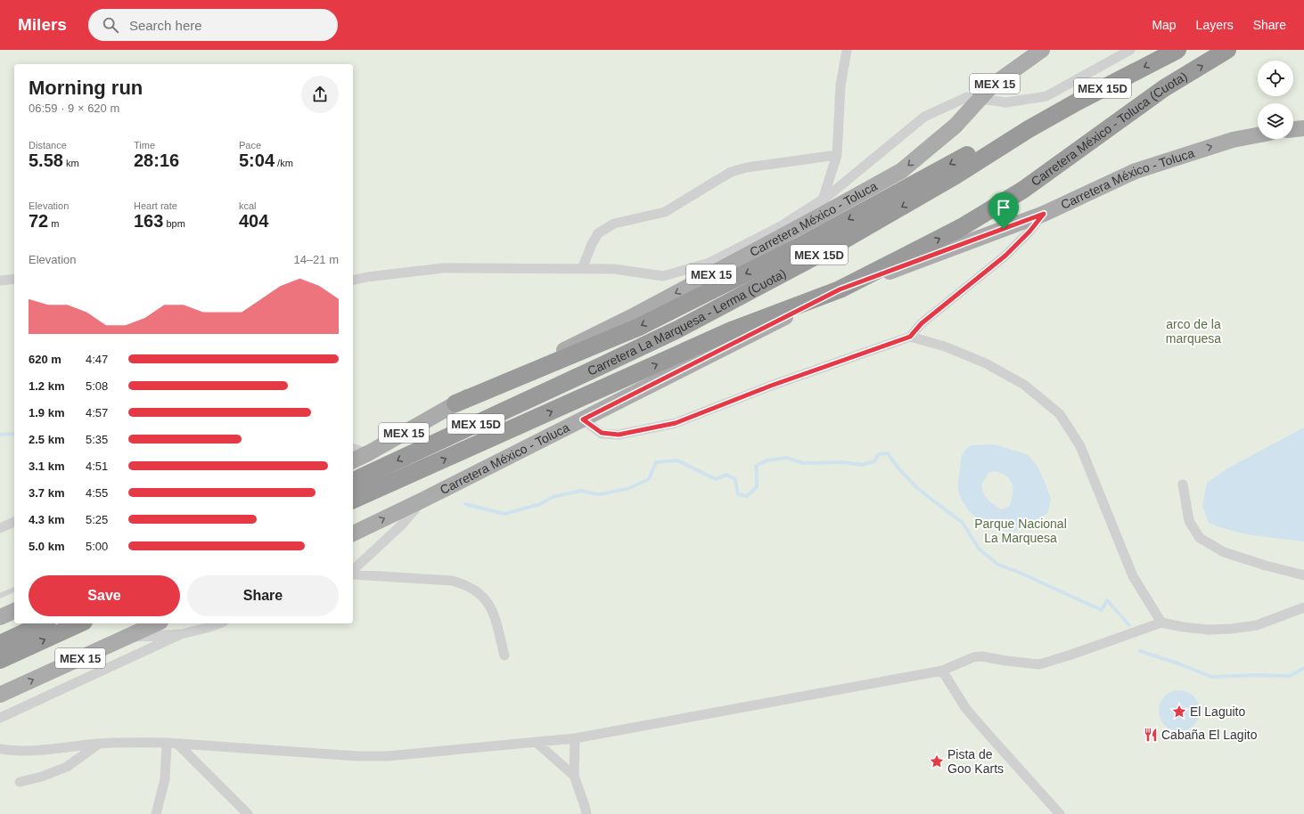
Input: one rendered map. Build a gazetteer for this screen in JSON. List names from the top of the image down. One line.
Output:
{"streets":{"highway":["MEX 15D","Carretera México - Toluca (Cuota)","Carretera La Marquesa - Lerma (Cuota)"],"main road":["MEX 15","Carretera México - Toluca"]},"crossings":[["MEX 15D","Carretera La Marquesa - Lerma (Cuota)"],["Carretera México - Toluca (Cuota)","Carretera México - Toluca"],["Carretera México - Toluca (Cuota)","Carretera La Marquesa - Lerma (Cuota)"],["Carretera México - Toluca","Carretera La Marquesa - Lerma (Cuota)"]],"parks":["arco de la marquesa","Parque Nacional La Marquesa"],"places":{"place":["El Laguito","Pista de Goo Karts"],"restaurant":["Cabaña El Lagito"]},"page":{"header":"Milers","search":"Search here","nav":["Map","Layers","Share"],"heading":["Morning run","06:59 · 9 × 620 m"],"stats":[["Distance","5.58 km"],["Time","28:16"],["Pace","5:04 /km"],["Elevation","72 m"],["Heart rate","163 bpm"],["kcal","404"]],"chart":["Elevation","14–21 m"],"list":[{"name":"620 m","note":"4:47"},{"name":"1.2 km","note":"5:08"},{"name":"1.9 km","note":"4:57"},{"name":"2.5 km","note":"5:35"},{"name":"3.1 km","note":"4:51"},{"name":"3.7 km","note":"4:55"},{"name":"4.3 km","note":"5:25"},{"name":"5.0 km","note":"5:00"}],"buttons":["Save","Share"]}}
